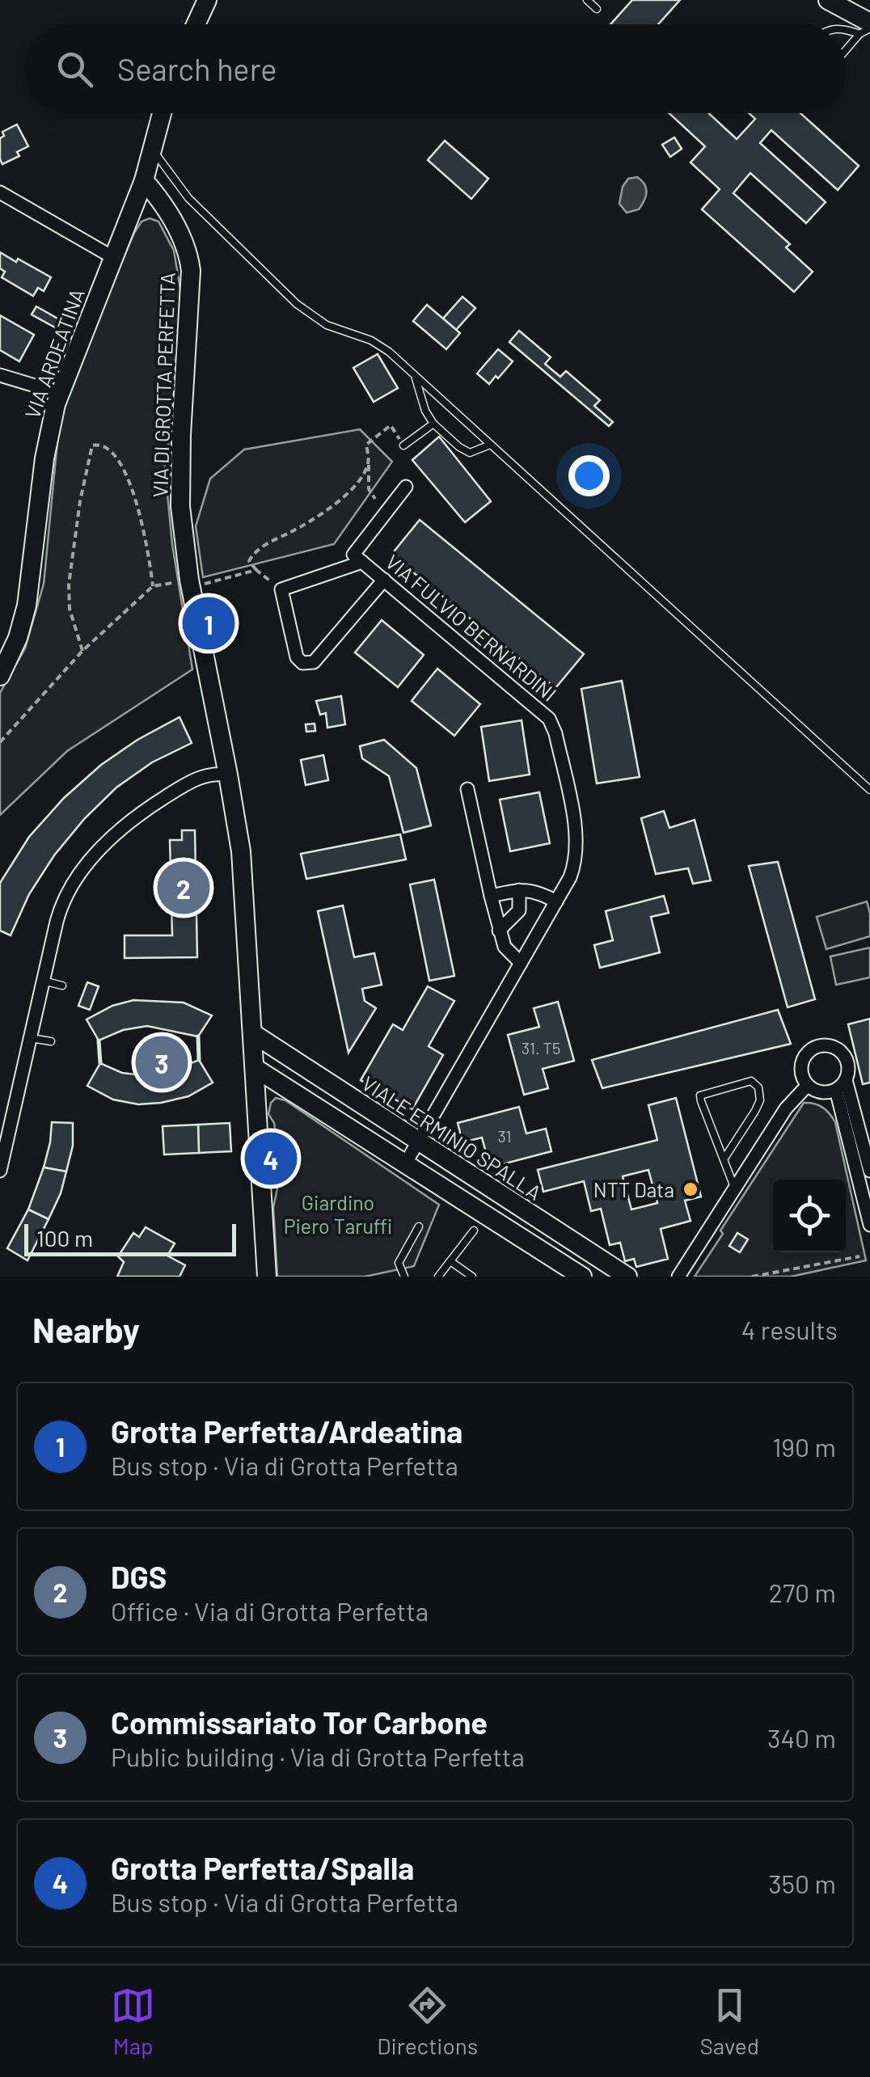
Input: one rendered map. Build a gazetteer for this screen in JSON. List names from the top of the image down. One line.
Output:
{"streets":{"main road":["VIA ARDEATINA","VIA DI GROTTA PERFETTA","VIALE ERMINIO SPALLA"],"street":["VIA FULVIO BERNARDINI"]},"crossings":[["VIA ARDEATINA","VIA DI GROTTA PERFETTA"],["VIA DI GROTTA PERFETTA","VIALE ERMINIO SPALLA"],["VIA FULVIO BERNARDINI","VIALE ERMINIO SPALLA"]],"parks":["Giardino Piero Taruffi"],"places":["NTT Data"],"house_numbers":["31. T5","31"],"scale_bar":"100 m","page":{"search":"Search here","pins":["1","2","3","4"],"scale":"100 m","heading":["Nearby","4 results"],"list":[{"mark":"1","name":"Grotta Perfetta/Ardeatina","note":"Bus stop · Via di Grotta Perfetta","value":"190 m"},{"mark":"2","name":"DGS","note":"Office · Via di Grotta Perfetta","value":"270 m"},{"mark":"3","name":"Commissariato Tor Carbone","note":"Public building · Via di Grotta Perfetta","value":"340 m"},{"mark":"4","name":"Grotta Perfetta/Spalla","note":"Bus stop · Via di Grotta Perfetta","value":"350 m"}],"nav":["Map","Directions","Saved"]}}
